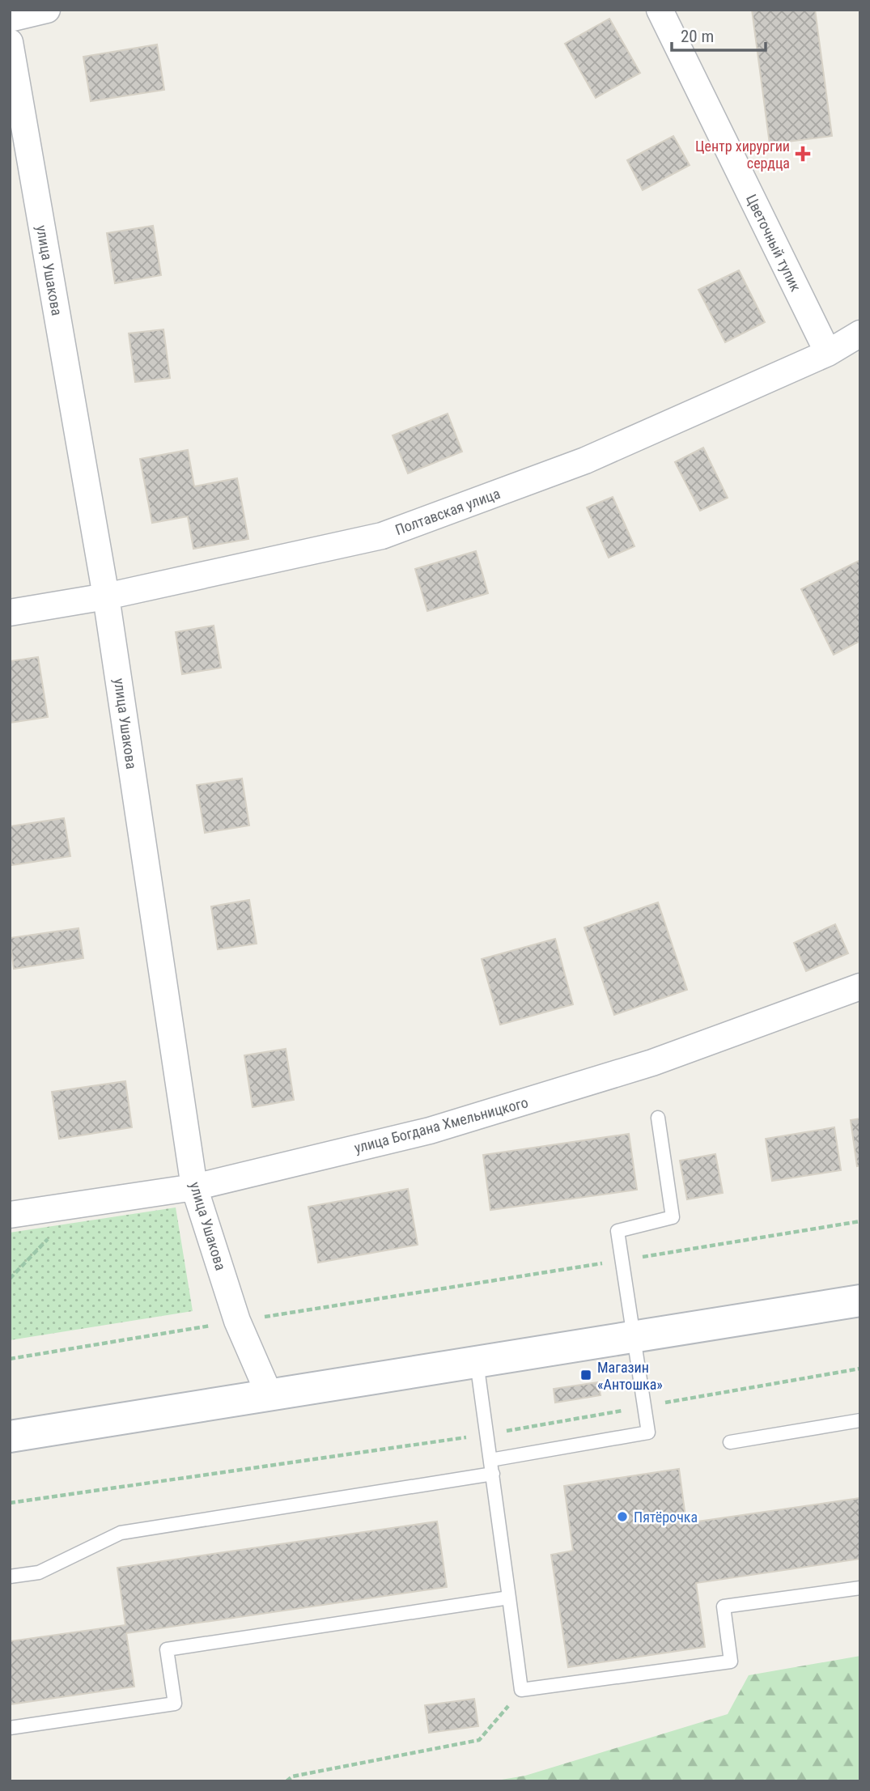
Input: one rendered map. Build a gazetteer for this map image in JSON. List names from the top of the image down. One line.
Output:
{"streets":{"street":["Цветочный тупик","улица Ушакова","Полтавская улица","улица Богдана Хмельницкого"]},"crossings":[["Цветочный тупик","Полтавская улица"],["улица Ушакова","Полтавская улица"],["улица Ушакова","улица Богдана Хмельницкого"]],"places":{"health":["Центр хирургии сердца"],"transit":["Магазин «Антошка»"],"other":["Пятёрочка"]},"scale_bar":"20 m"}
